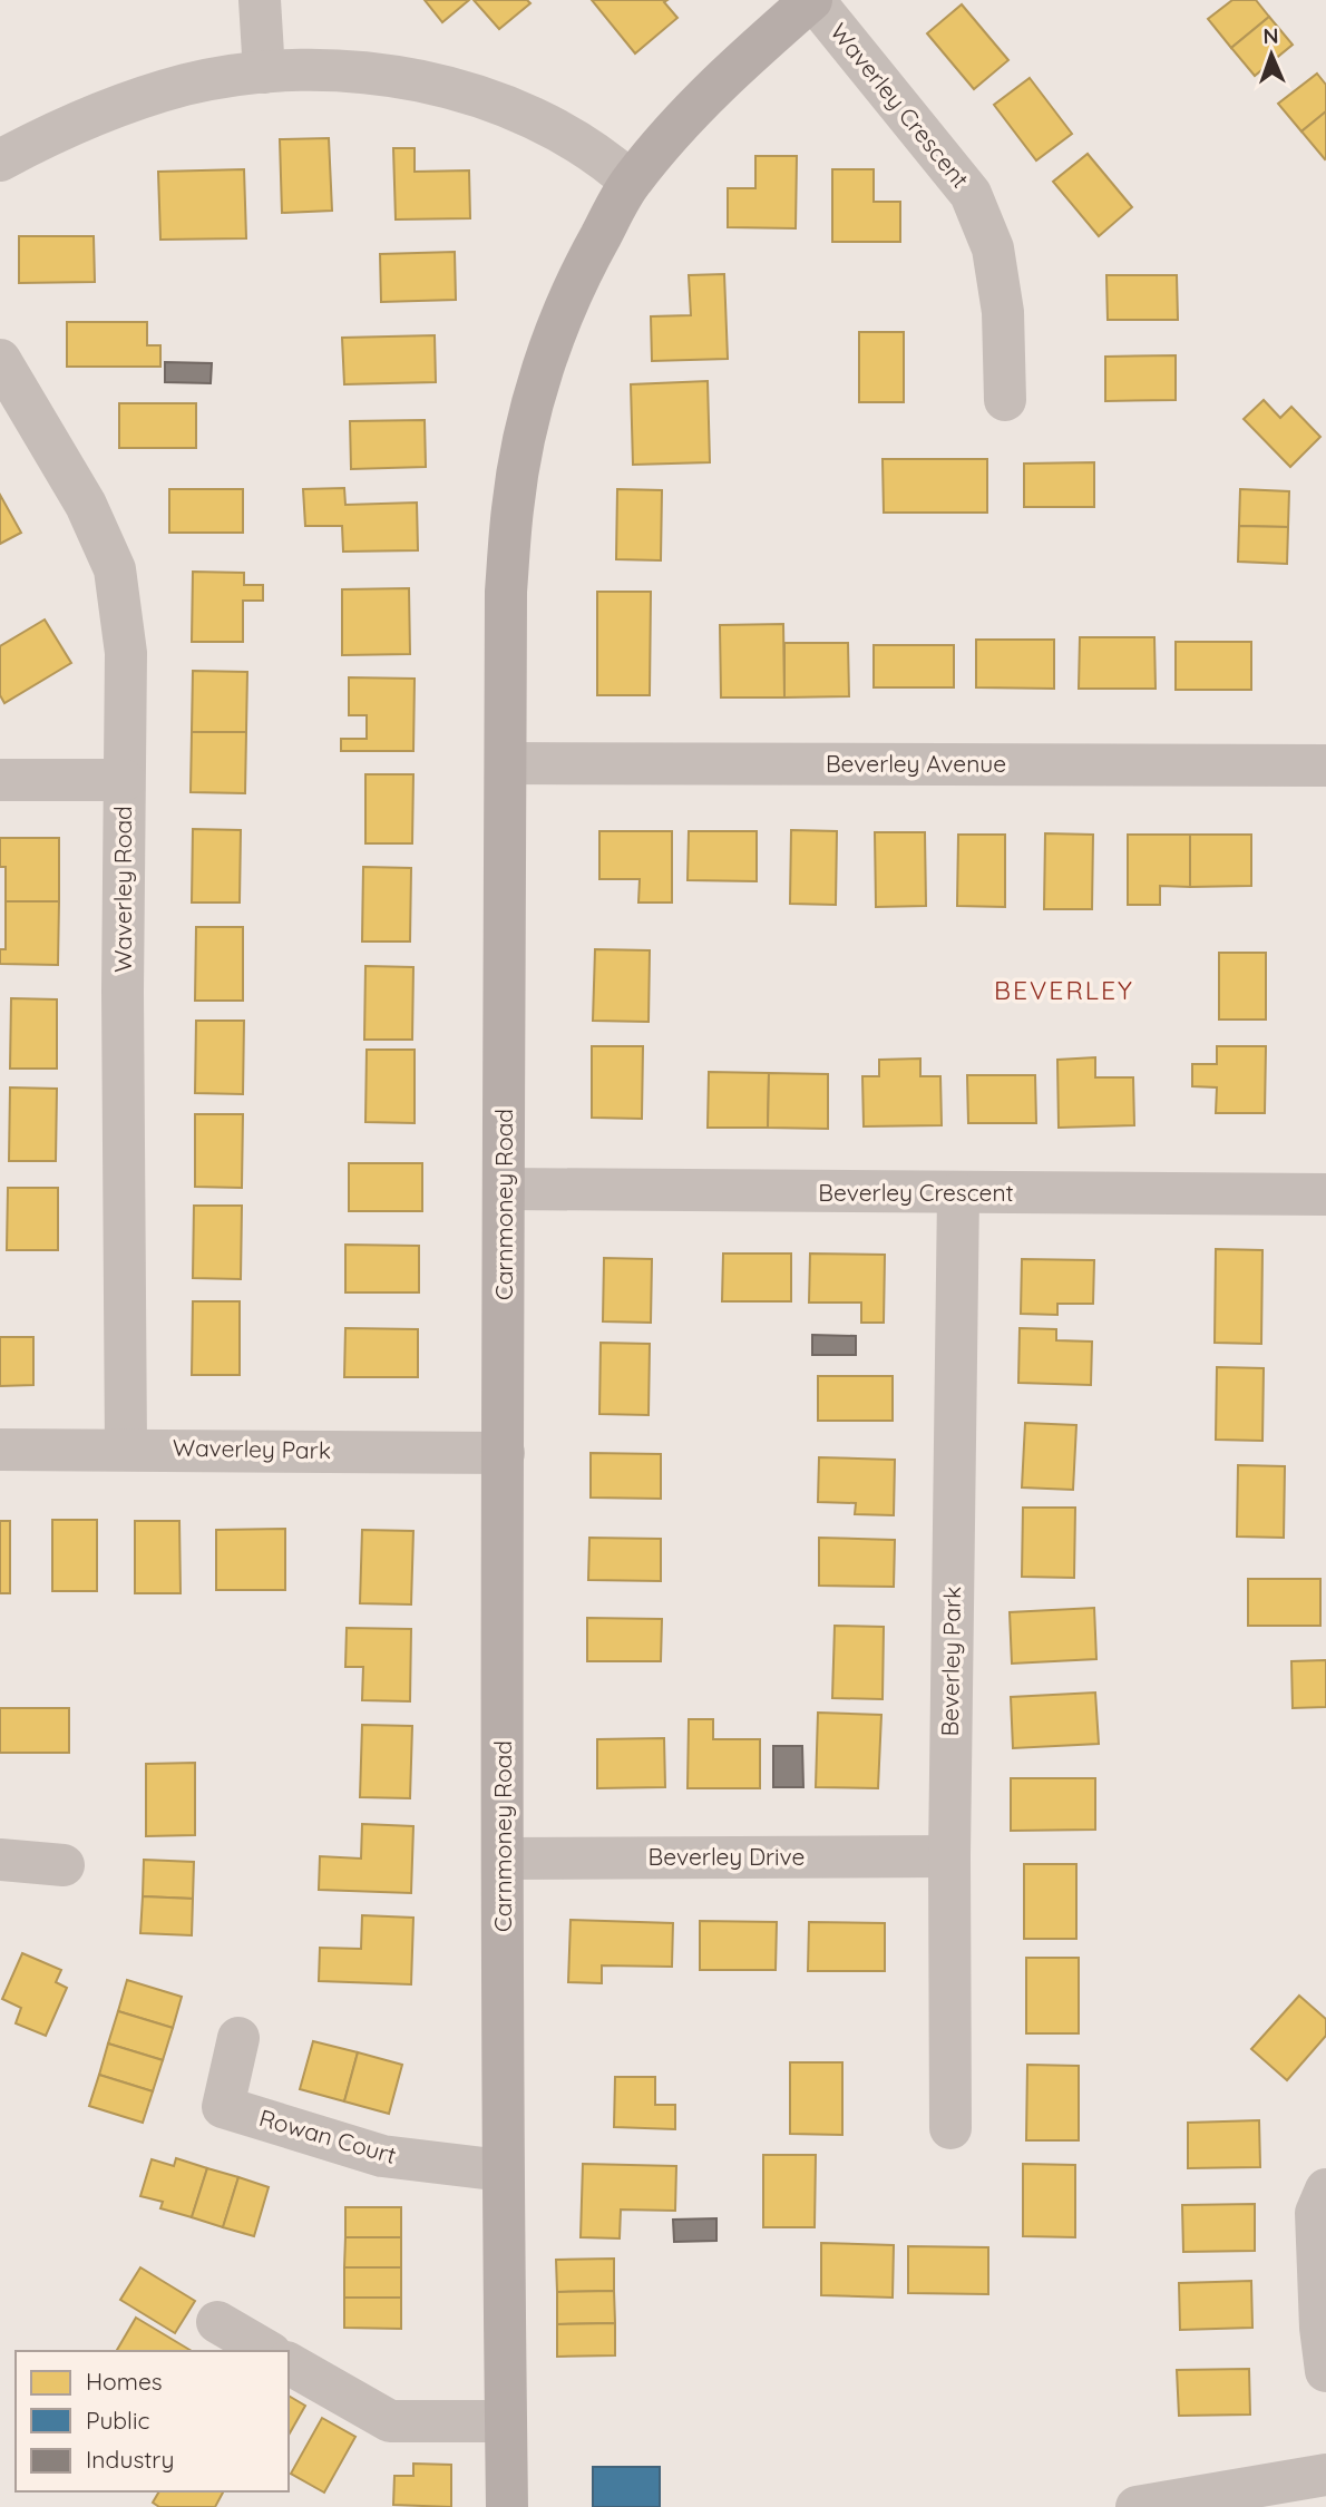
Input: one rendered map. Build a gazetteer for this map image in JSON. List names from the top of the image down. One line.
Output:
{"streets":{"street":["Waverley Crescent","Beverley Avenue","Waverley Road","Beverley Crescent","Carnmoney Road","Waverley Park","Beverley Park","Beverley Drive","Rowan Court"]},"crossings":[["Waverley Crescent","Carnmoney Road"],["Beverley Avenue","Carnmoney Road"],["Waverley Road","Waverley Park"],["Beverley Crescent","Carnmoney Road"],["Beverley Crescent","Beverley Park"],["Carnmoney Road","Waverley Park"],["Carnmoney Road","Beverley Drive"],["Carnmoney Road","Rowan Court"],["Beverley Park","Beverley Drive"]],"districts":["BEVERLEY"],"legend":["Homes","Public","Industry"],"north":"top"}
